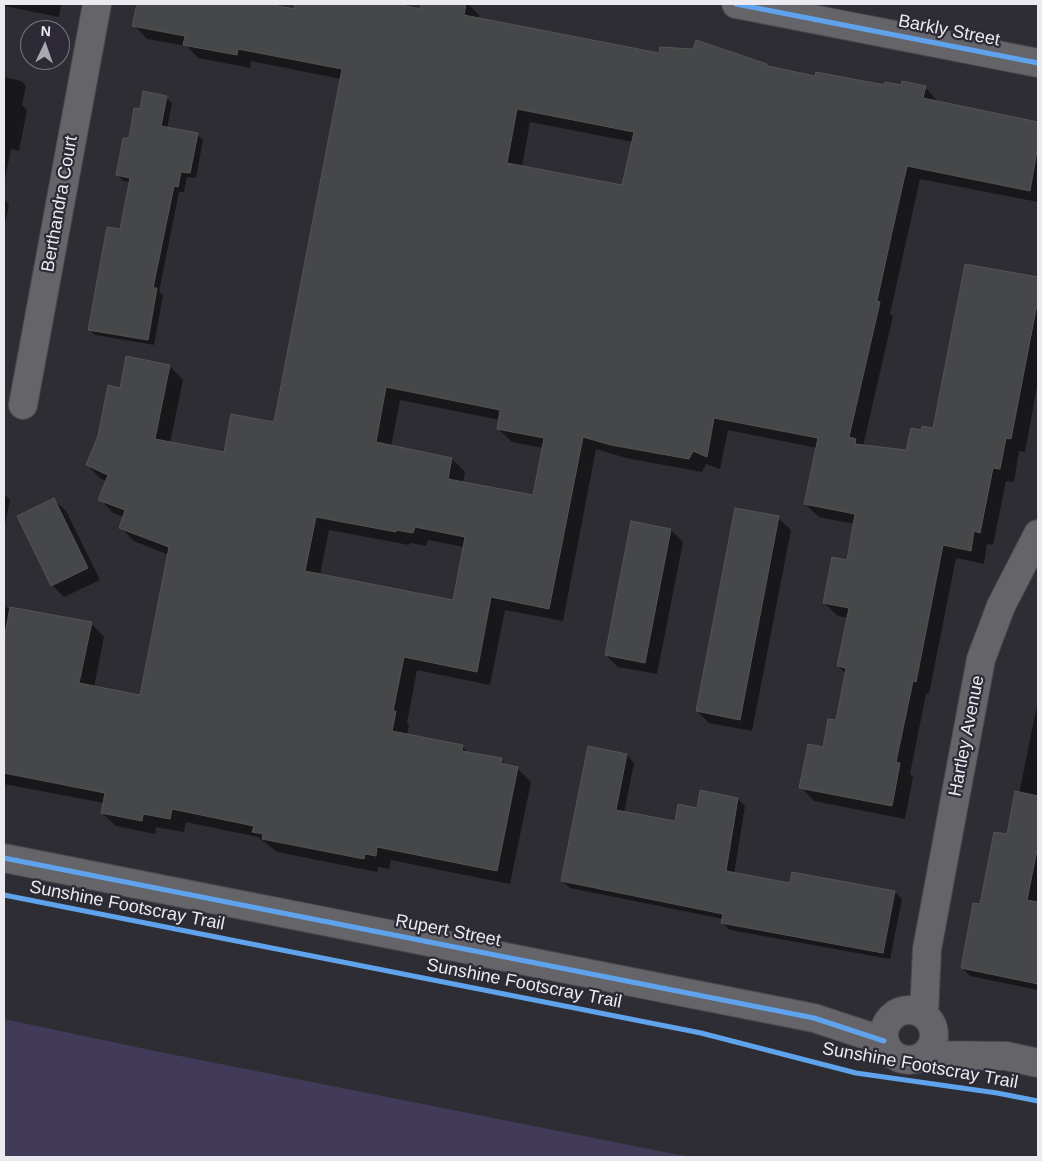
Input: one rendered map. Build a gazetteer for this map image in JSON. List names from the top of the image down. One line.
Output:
{"streets":{"street":["Barkly Street","Berthandra Court","Hartley Avenue","Rupert Street"],"cycle path":["Sunshine Footscray Trail"]},"crossings":[["Hartley Avenue","Rupert Street"]],"north":"top"}
